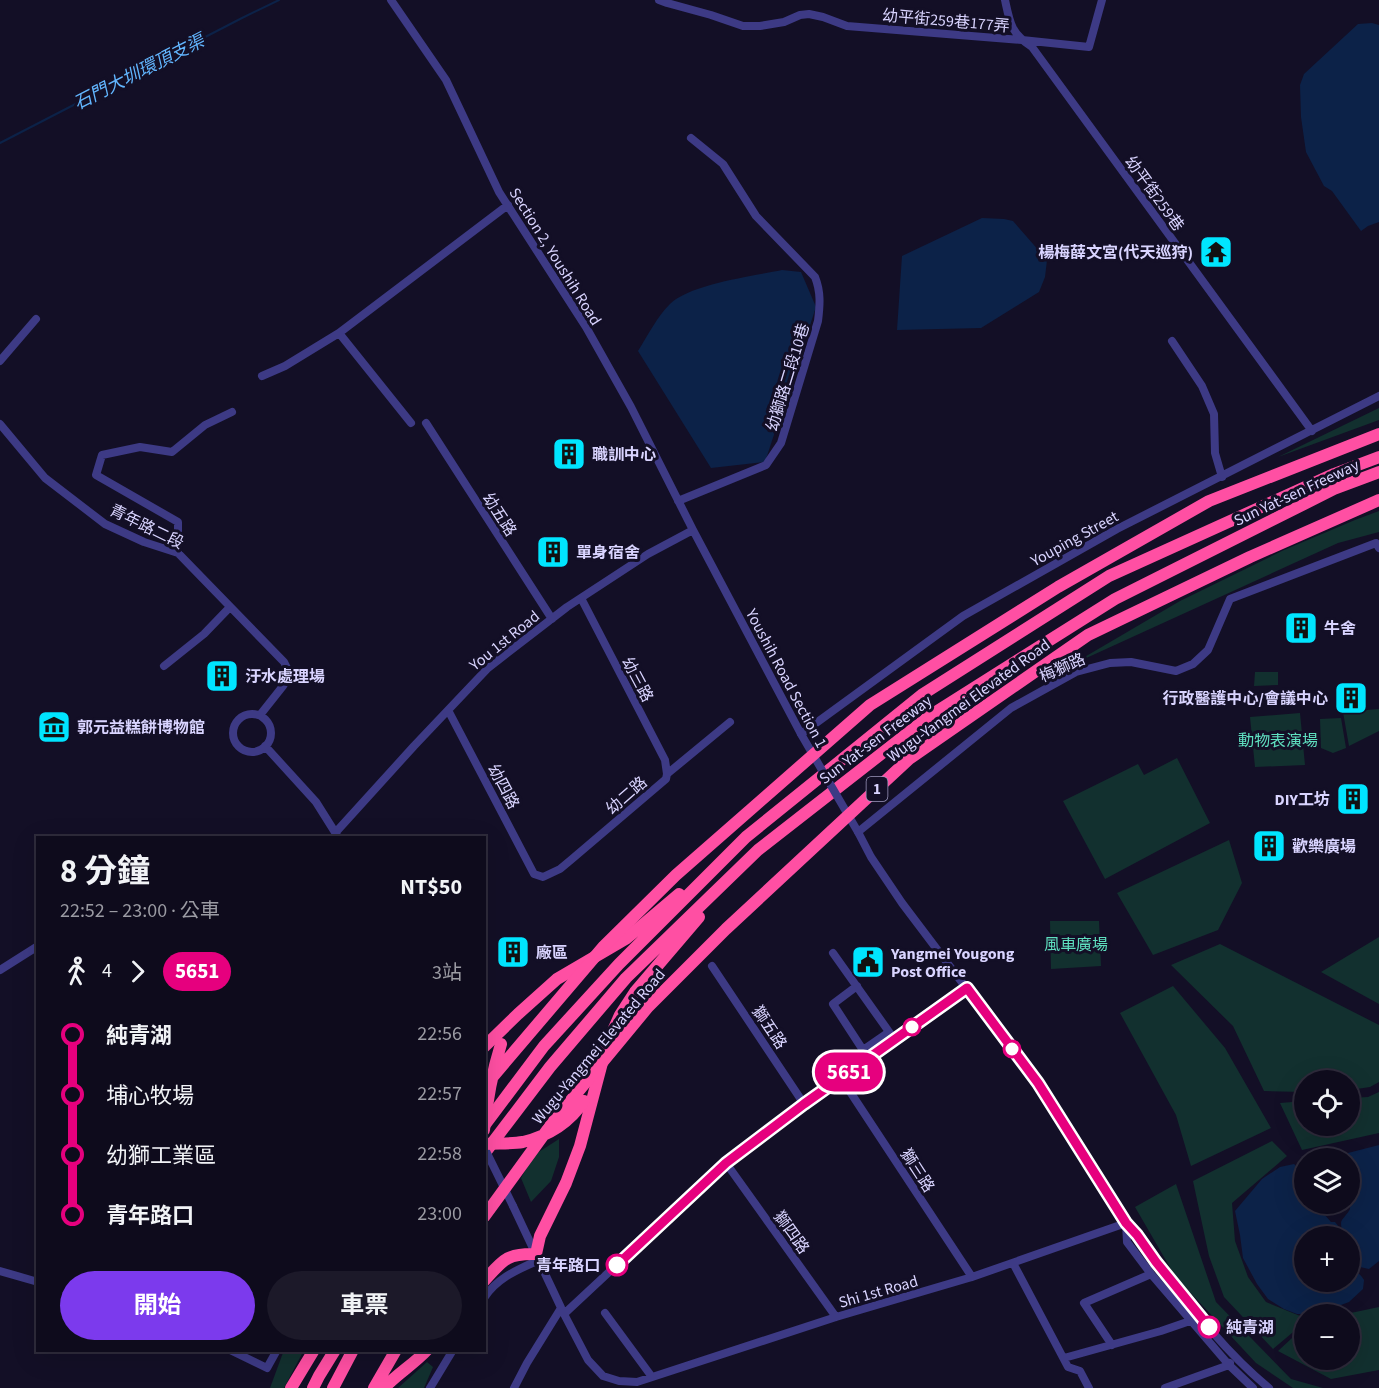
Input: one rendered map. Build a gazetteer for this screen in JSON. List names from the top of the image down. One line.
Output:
{"streets":{"highway":["Sun Yat-sen Freeway","Wugu-Yangmei Elevated Road","1"],"street":["幼平街259巷177弄","幼平街259巷","Section 2, Youshih Road","幼獅路二段10巷","幼五路","青年路二段","Youping Street","You 1st Road","梅獅路","Youshih Road Section 1","幼三路","幼四路","幼二路","獅五路","獅三路","獅四路","Shi 1st Road"]},"crossings":[["幼平街259巷177弄","幼平街259巷"],["幼平街259巷","Youping Street"],["Section 2, Youshih Road","幼獅路二段10巷"],["Section 2, Youshih Road","You 1st Road"],["Section 2, Youshih Road","Youshih Road Section 1"],["幼五路","You 1st Road"],["Youping Street","Youshih Road Section 1"],["You 1st Road","Youshih Road Section 1"],["You 1st Road","幼三路"],["You 1st Road","幼四路"],["梅獅路","Youshih Road Section 1"],["Youshih Road Section 1","Shi 1st Road"],["幼三路","幼二路"],["幼四路","幼二路"],["獅三路","Shi 1st Road"],["獅四路","Shi 1st Road"]],"water":["石門大圳環頂支渠"],"parks":["動物表演場","風車廣場"],"places":{"temple":["楊梅薛文宮(代天巡狩)"],"building":["職訓中心","單身宿舍","牛舍","汙水處理場","行政醫護中心/會議中心","DIY工坊","歡樂廣場","廠區"],"museum":["郭元益糕餅博物館"],"public building":["Yangmei Yougong Post Office"],"other":["青年路口","純青湖"]},"lines":["bus line 5651"],"page":{"on_map":"5651","heading":["8 分鐘","22:52 – 23:00 · 公車","NT$50"],"legs":["4","5651","3站"],"list":[{"name":"純青湖","value":"22:56"},{"name":"埔心牧場","value":"22:57"},{"name":"幼獅工業區","value":"22:58"},{"name":"青年路口","value":"23:00"}],"map_buttons":["+","−"],"buttons":["開始","車票"]}}
